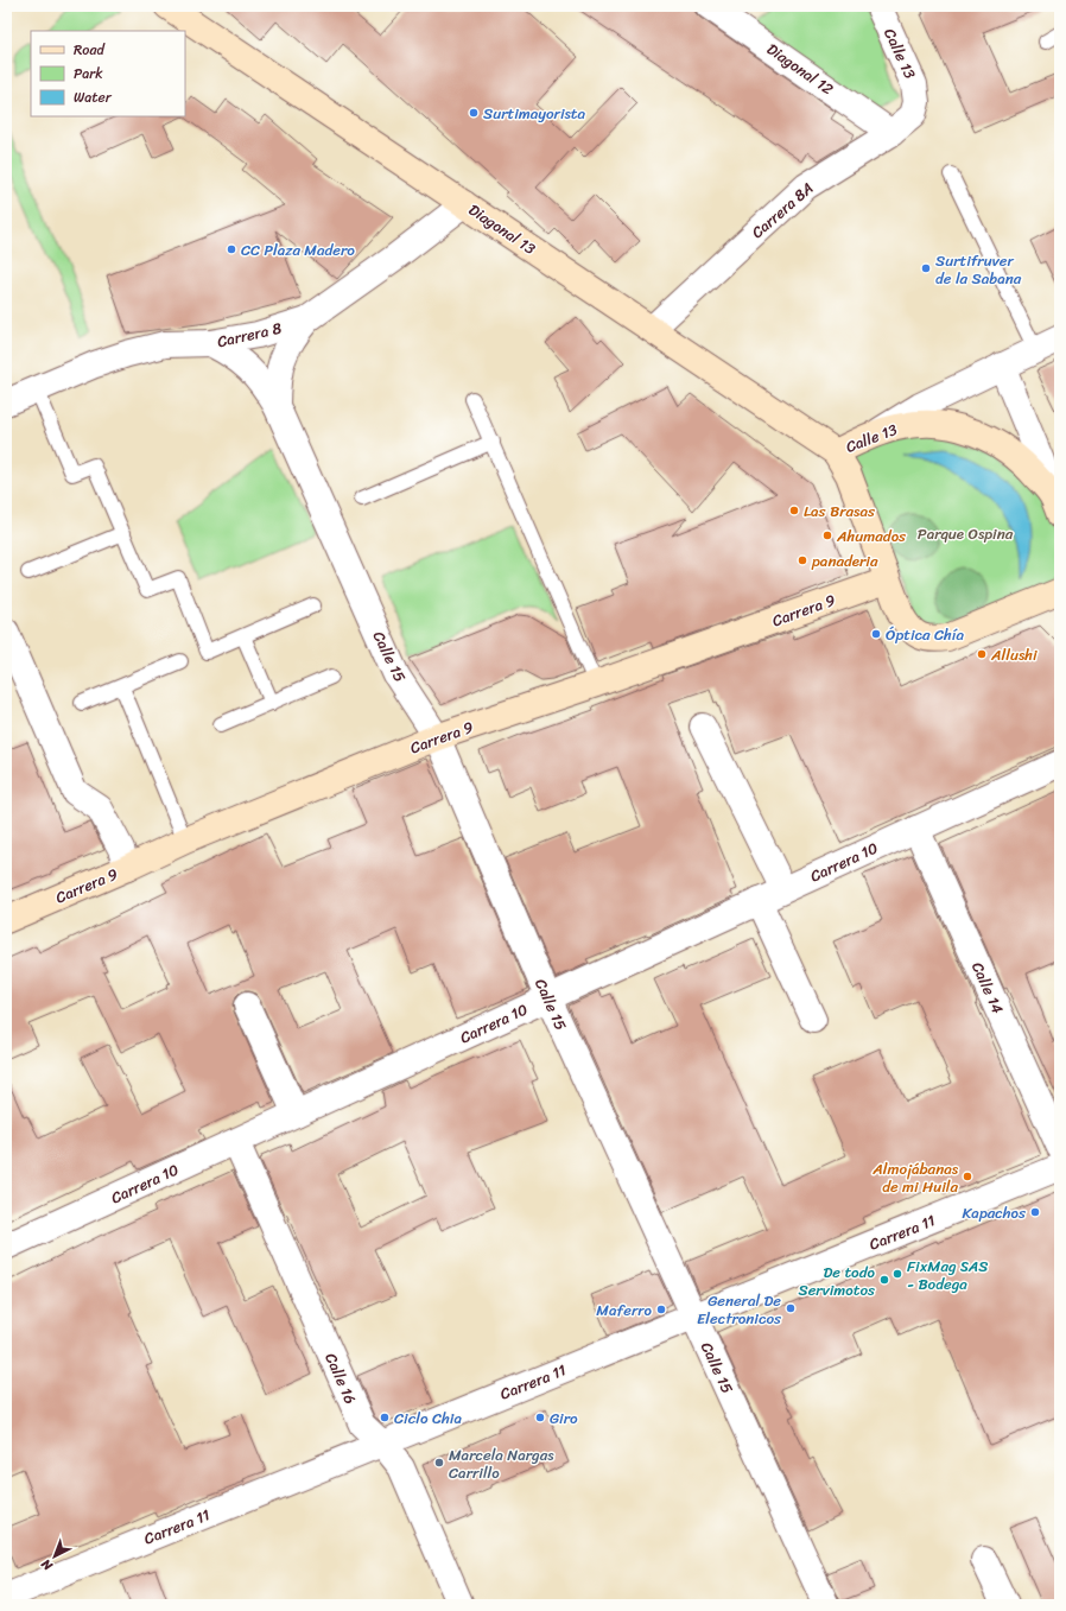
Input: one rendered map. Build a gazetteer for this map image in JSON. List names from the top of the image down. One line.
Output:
{"streets":{"main road":["Calle 13","Diagonal 13","Carrera 9"],"street":["Diagonal 12","Carrera 8A","Carrera 8","Calle 15","Carrera 10","Calle 14","Carrera 11","Calle 16"]},"crossings":[["Calle 13","Carrera 8A"],["Calle 13","Diagonal 13"],["Diagonal 12","Carrera 8A"],["Carrera 8A","Diagonal 13"],["Diagonal 13","Carrera 8"],["Carrera 8","Calle 15"],["Carrera 9","Calle 15"],["Calle 15","Carrera 10"],["Calle 15","Carrera 11"],["Carrera 10","Calle 14"],["Carrera 10","Calle 16"],["Carrera 11","Calle 16"]],"parks":["Parque Ospina"],"places":["Surtimayorista","CC Plaza Madero","Surtifruver de la Sabana","Las Brasas","Ahumados","panaderia","Óptica Chía","Allushi","Almojábanas de mi Huila","Kapachos","FixMag SAS - Bodega","De todo Servimotos","General De Electronicos","Maferro","Ciclo Chia","Giro","Marcela Nargas Carrillo"],"legend":["Road","Park","Water"],"north":"bottom left"}
